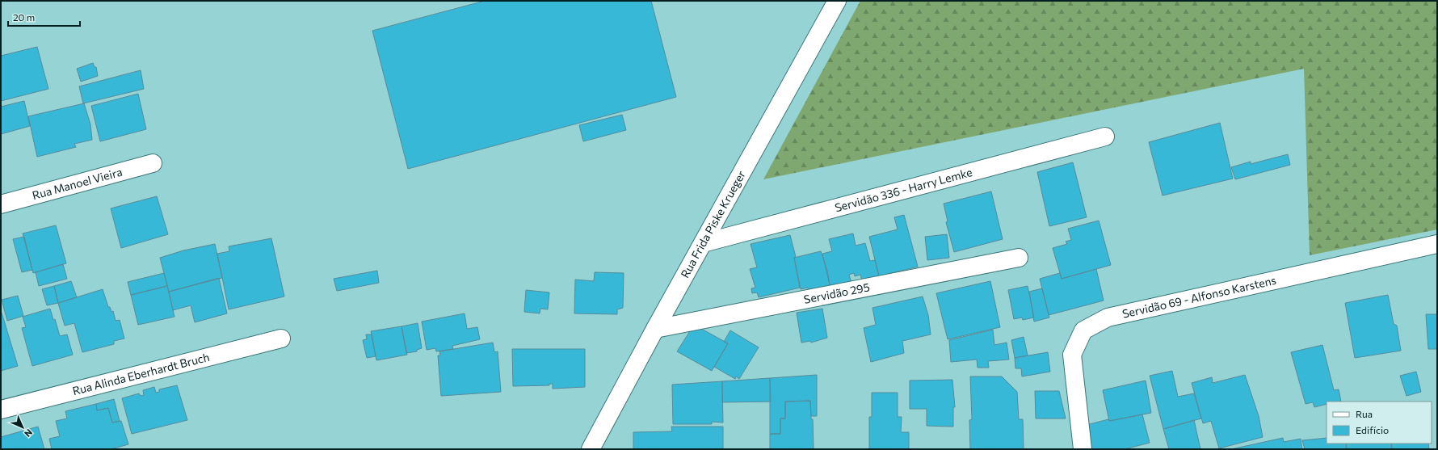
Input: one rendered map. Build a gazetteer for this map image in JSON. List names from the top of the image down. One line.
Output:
{"streets":{"street":["Rua Manoel Vieira","Servidão 336 - Harry Lemke","Rua Frida Piske Krueger","Servidão 295","Servidão 69 - Alfonso Karstens","Rua Alinda Eberhardt Bruch"]},"crossings":[["Servidão 336 - Harry Lemke","Rua Frida Piske Krueger"],["Rua Frida Piske Krueger","Servidão 295"]],"legend":["Rua","Edifício"],"scale_bar":"20 m","north":"bottom right"}
